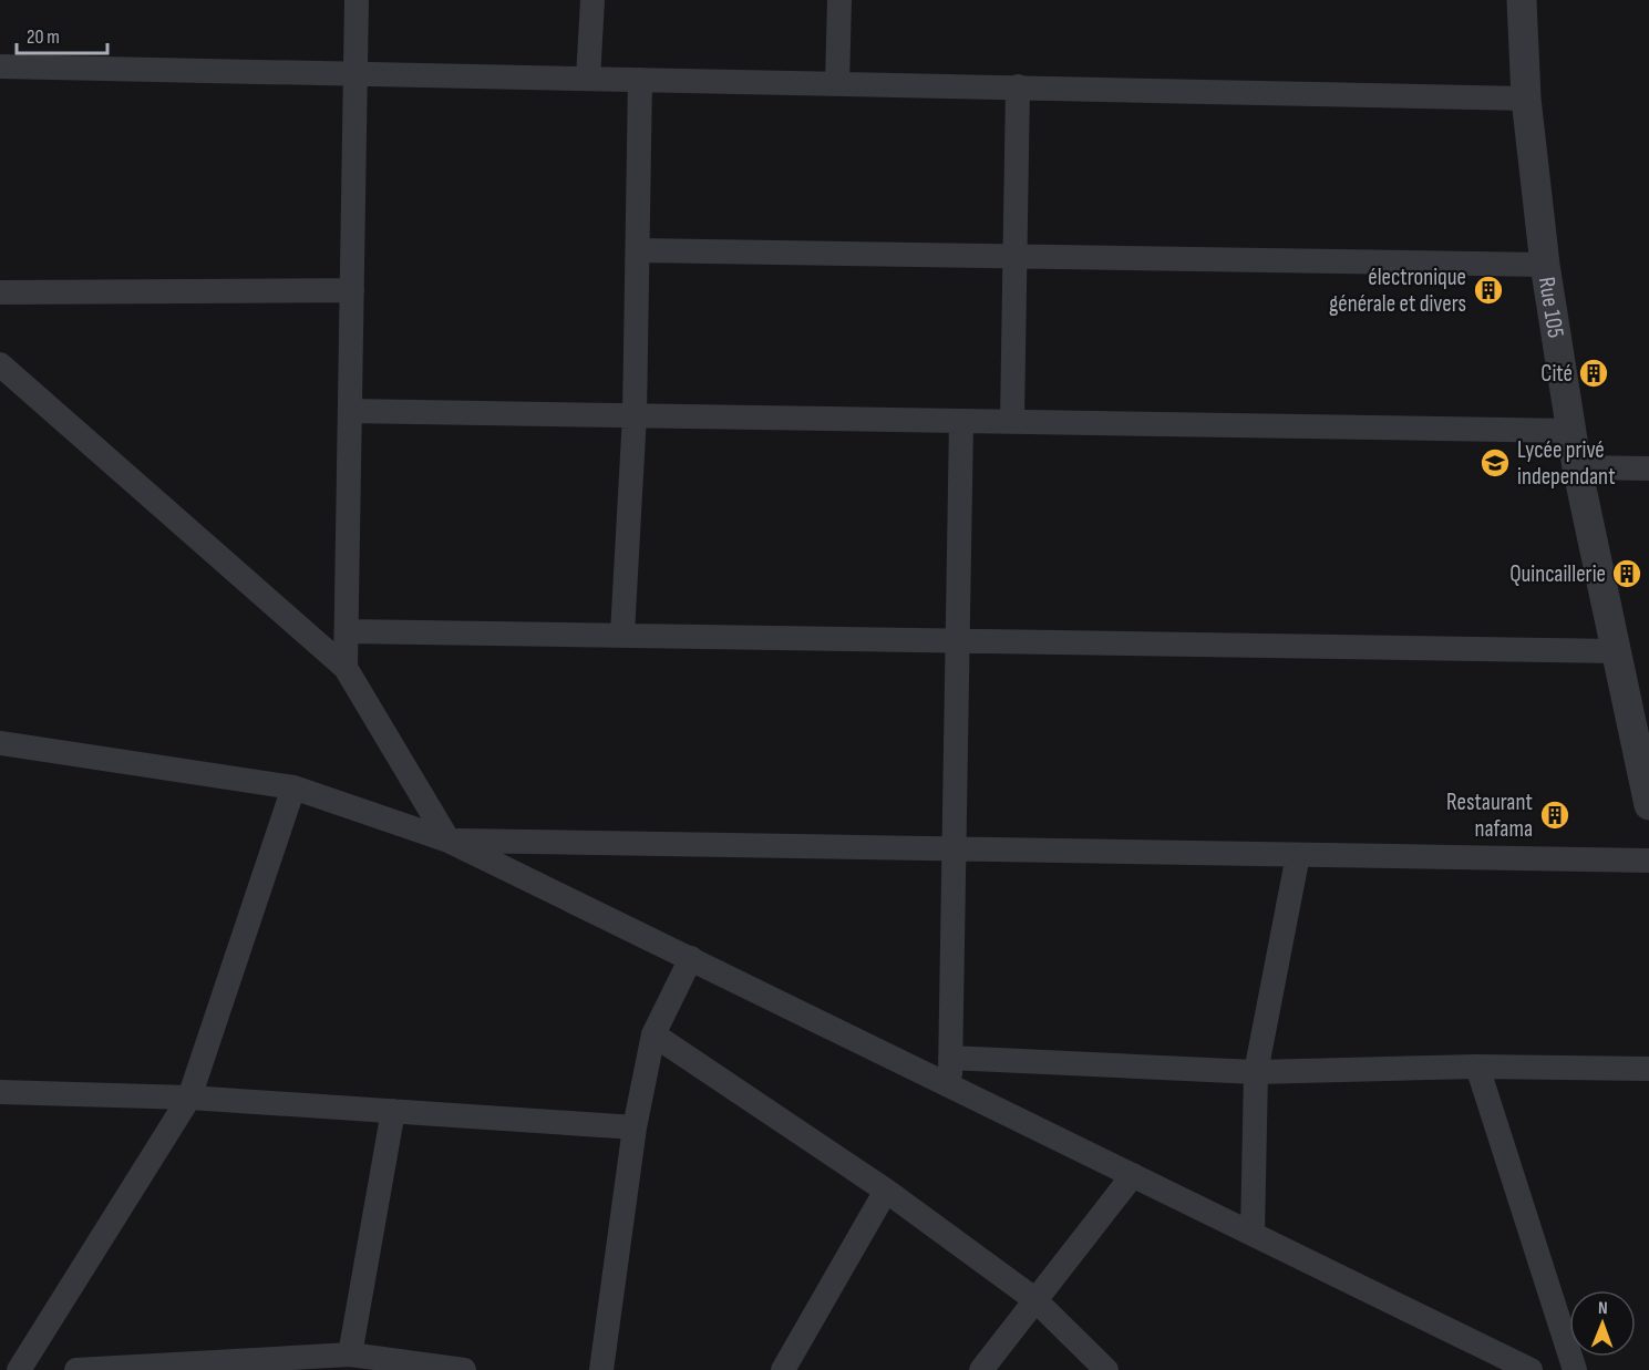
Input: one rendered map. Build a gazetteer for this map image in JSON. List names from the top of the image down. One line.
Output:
{"streets":{"street":["Rue 105"]},"places":{"building":["électronique générale et divers","Cité","Quincaillerie","Restaurant nafama"],"school or university":["Lycée privé independant"]},"scale_bar":"20 m","north":"top"}
